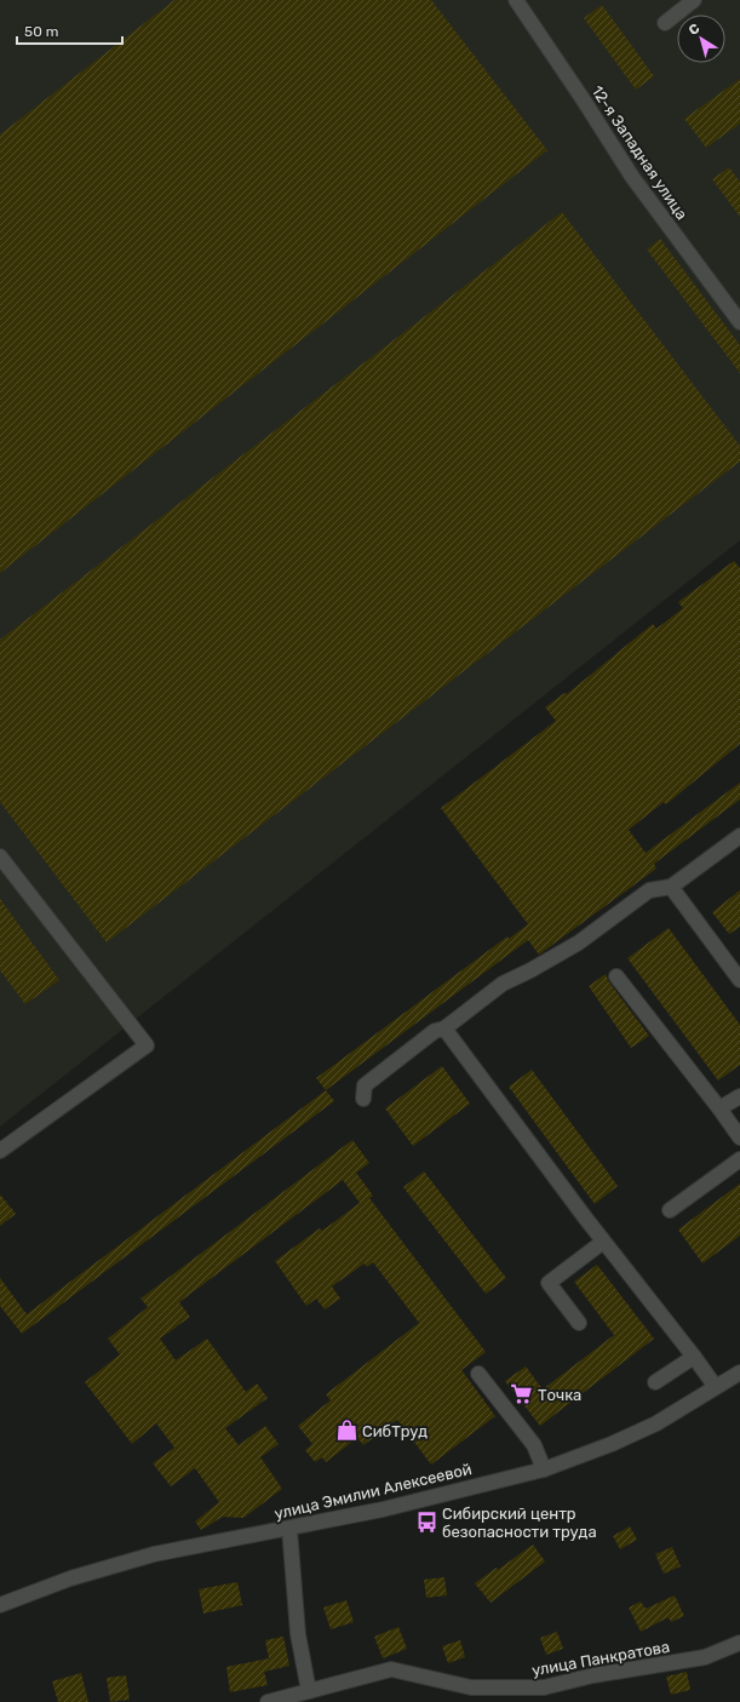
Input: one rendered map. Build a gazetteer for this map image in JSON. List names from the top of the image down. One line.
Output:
{"streets":{"street":["12-я Западная улица","улица Эмилии Алексеевой","улица Панкратова"]},"places":{"supermarket":["Точка"],"shop":["СибТруд"],"bus stop":["Сибирский центр безопасности труда"]},"scale_bar":"50 m","north":"top left"}
